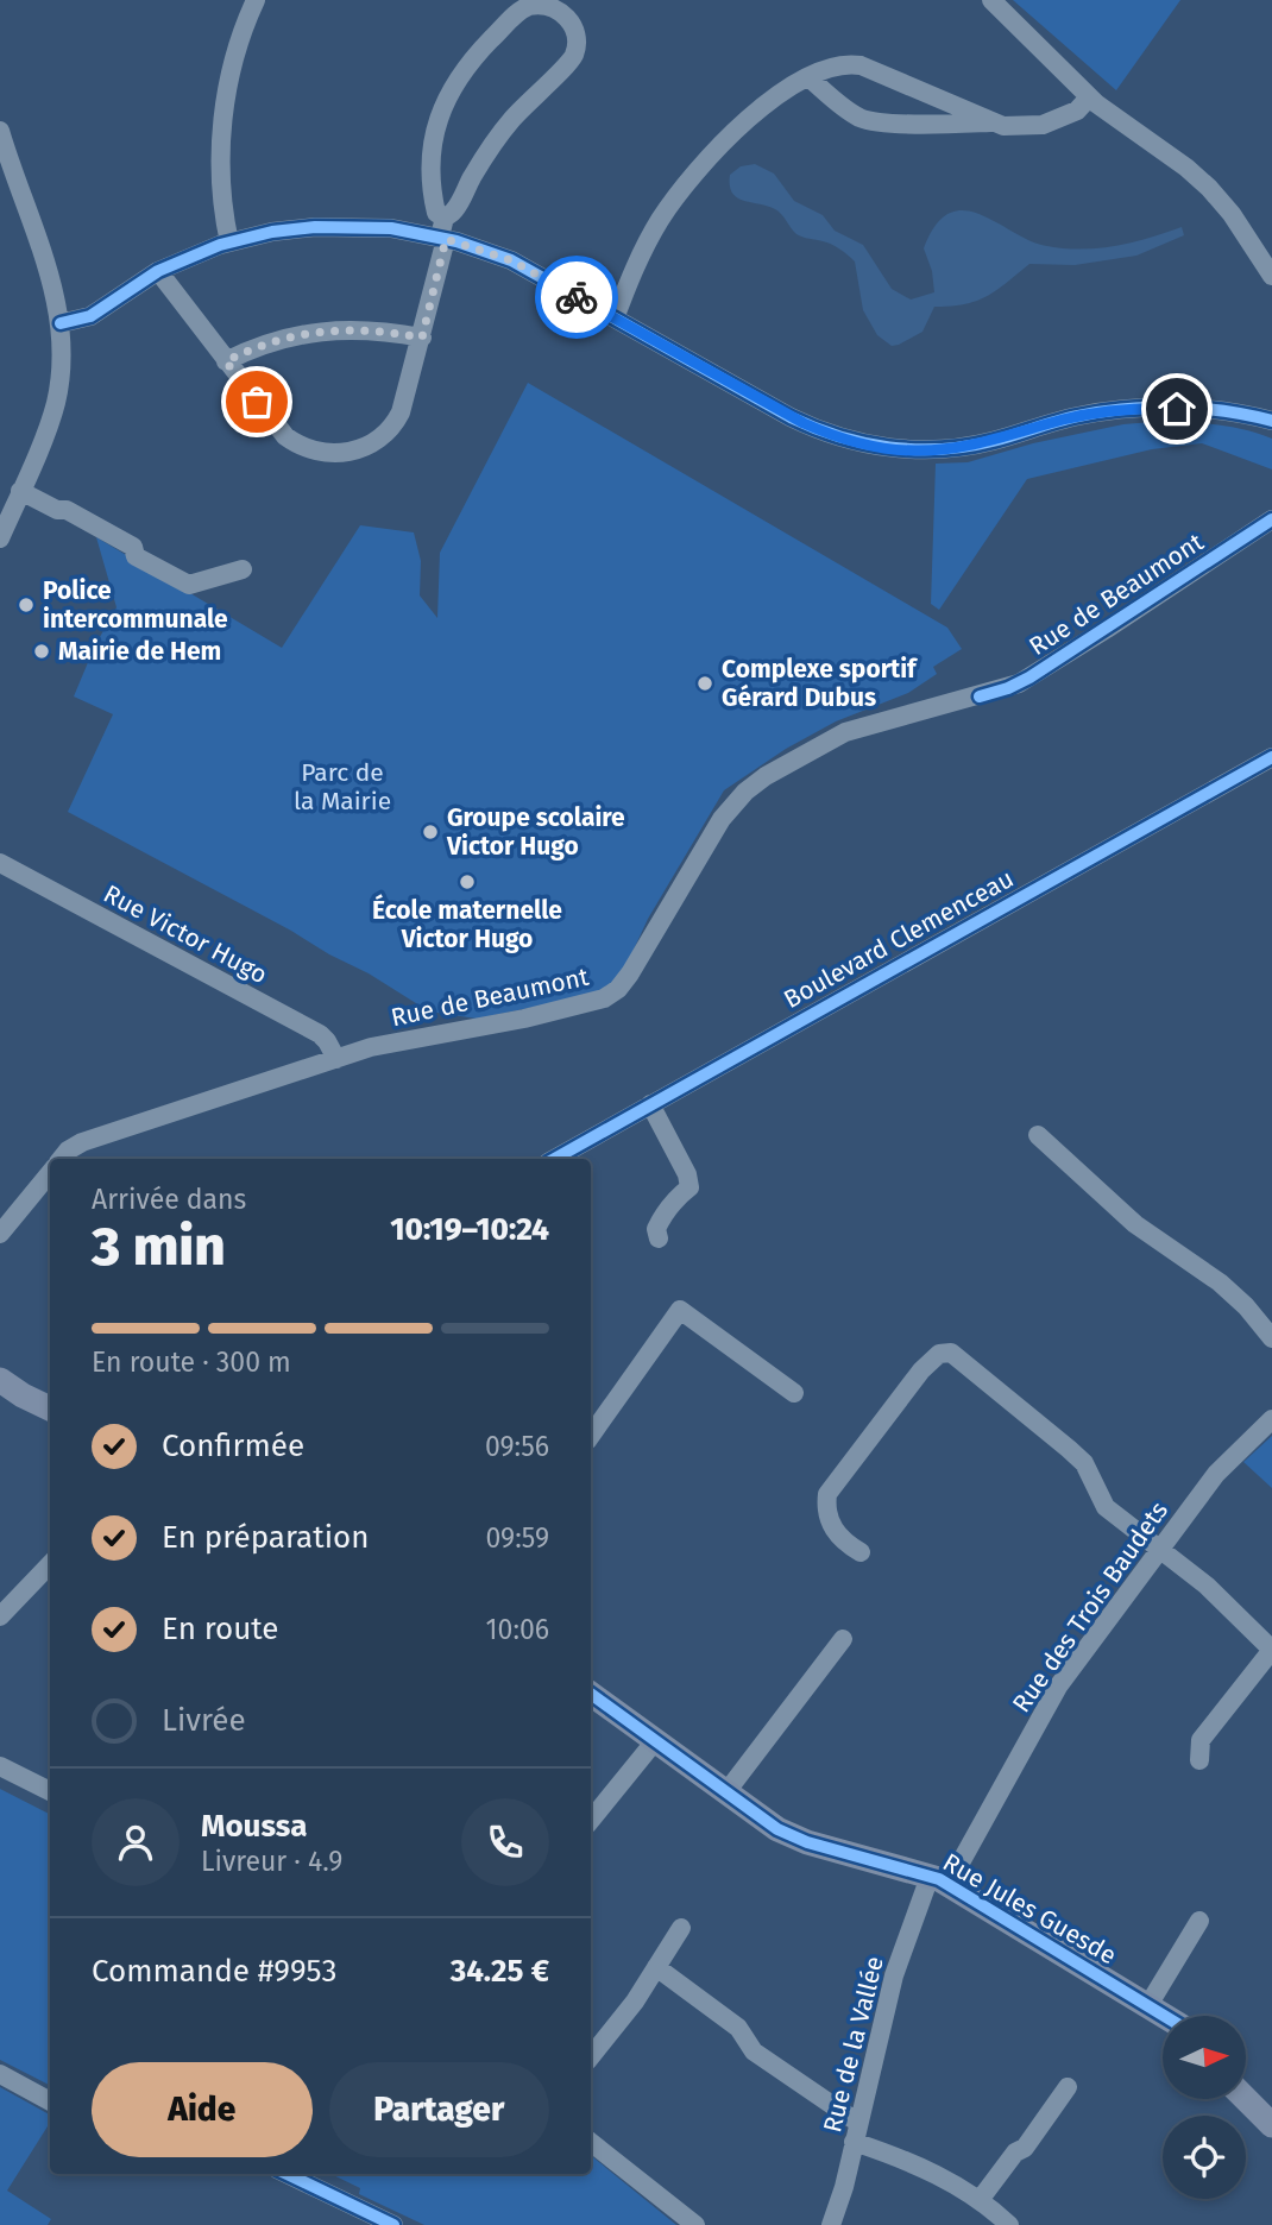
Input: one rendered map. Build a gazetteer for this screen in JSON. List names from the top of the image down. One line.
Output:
{"streets":{"main road":["Rue Jules Guesde"],"street":["Rue de Beaumont","Rue Victor Hugo","Boulevard Clemenceau","Rue des Trois Baudets","Rue de la Vallée"]},"crossings":[["Rue de Beaumont","Rue Victor Hugo"],["Rue des Trois Baudets","Rue Jules Guesde"],["Rue des Trois Baudets","Rue de la Vallée"],["Rue Jules Guesde","Rue de la Vallée"]],"parks":["Parc de la Mairie"],"places":["Police intercommunale","Mairie de Hem","Complexe sportif Gérard Dubus","Groupe scolaire Victor Hugo","École maternelle Victor Hugo"],"north":"right","page":{"heading":["3 min","Arrivée dans","10:19–10:24"],"panel":["Moussa","Livreur · 4.9","Commande #9953","34.25 €"],"bar":"En route · 300 m","list":[["Confirmée","09:56"],["En préparation","09:59"],["En route","10:06"],"Livrée"],"buttons":["Aide","Partager"]}}
